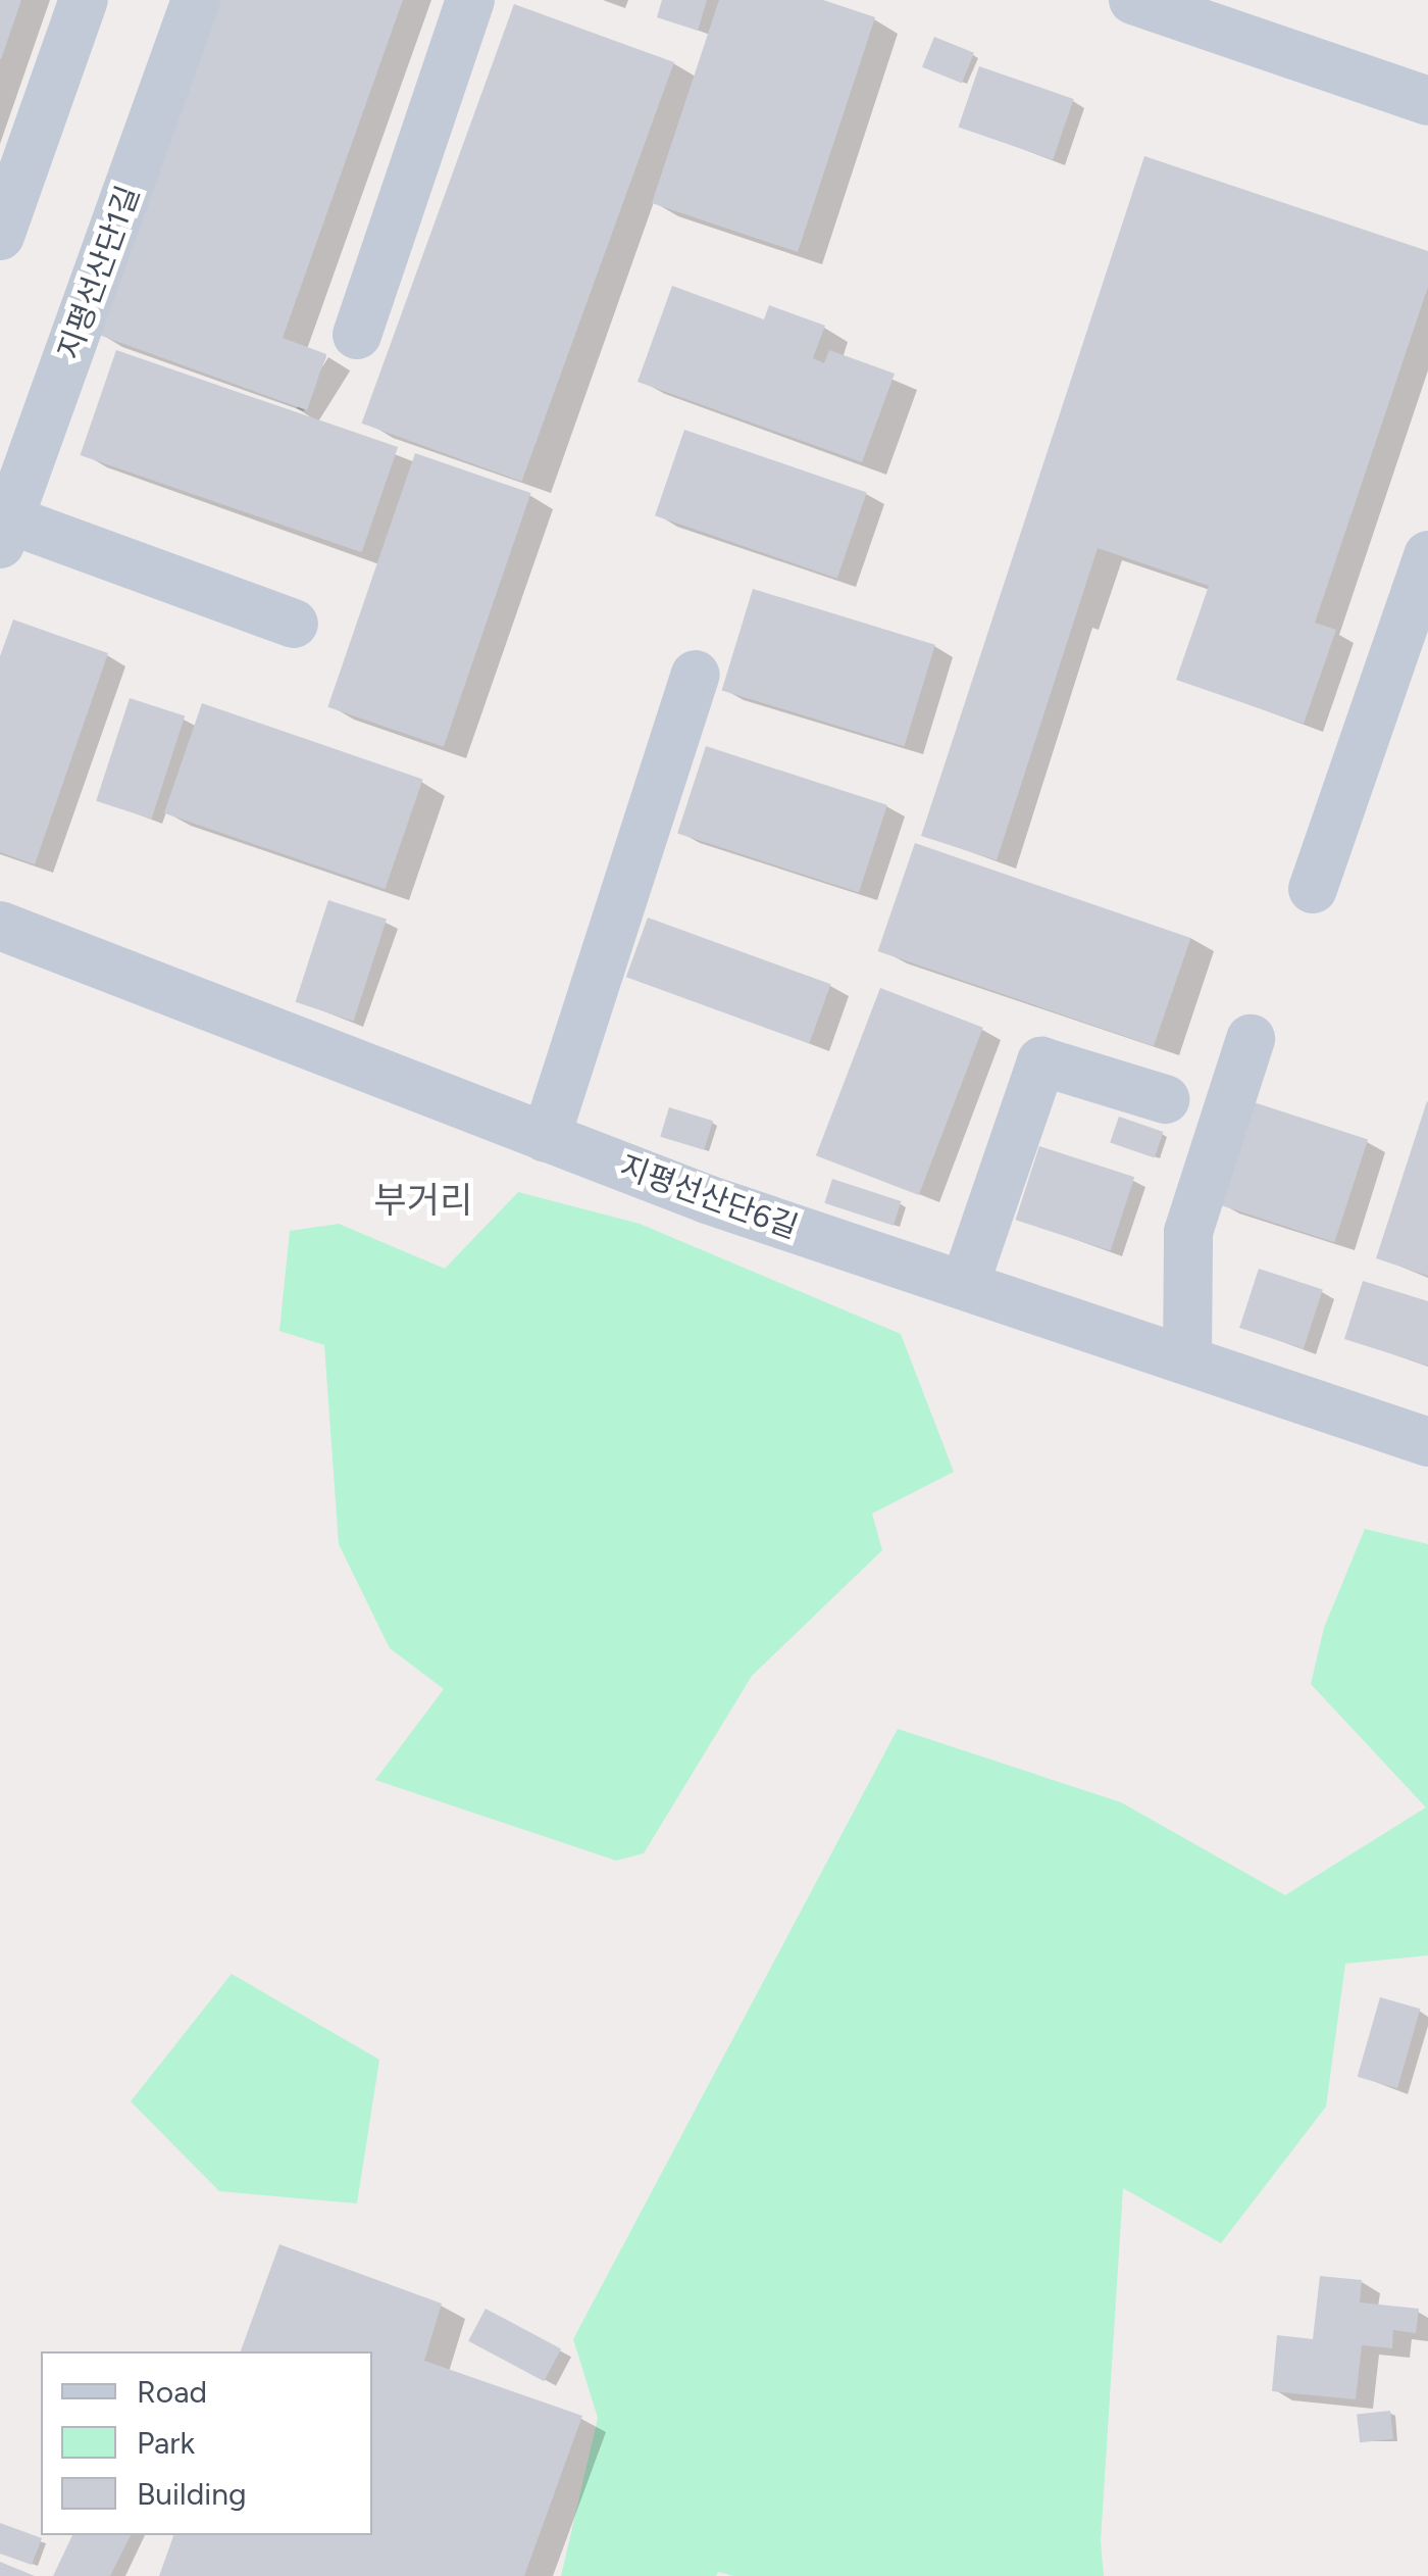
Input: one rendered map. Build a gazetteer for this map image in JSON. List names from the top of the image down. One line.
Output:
{"streets":{"street":["지평선산단1길","지평선산단6길"]},"districts":["부거리"],"legend":["Road","Park","Building"]}
